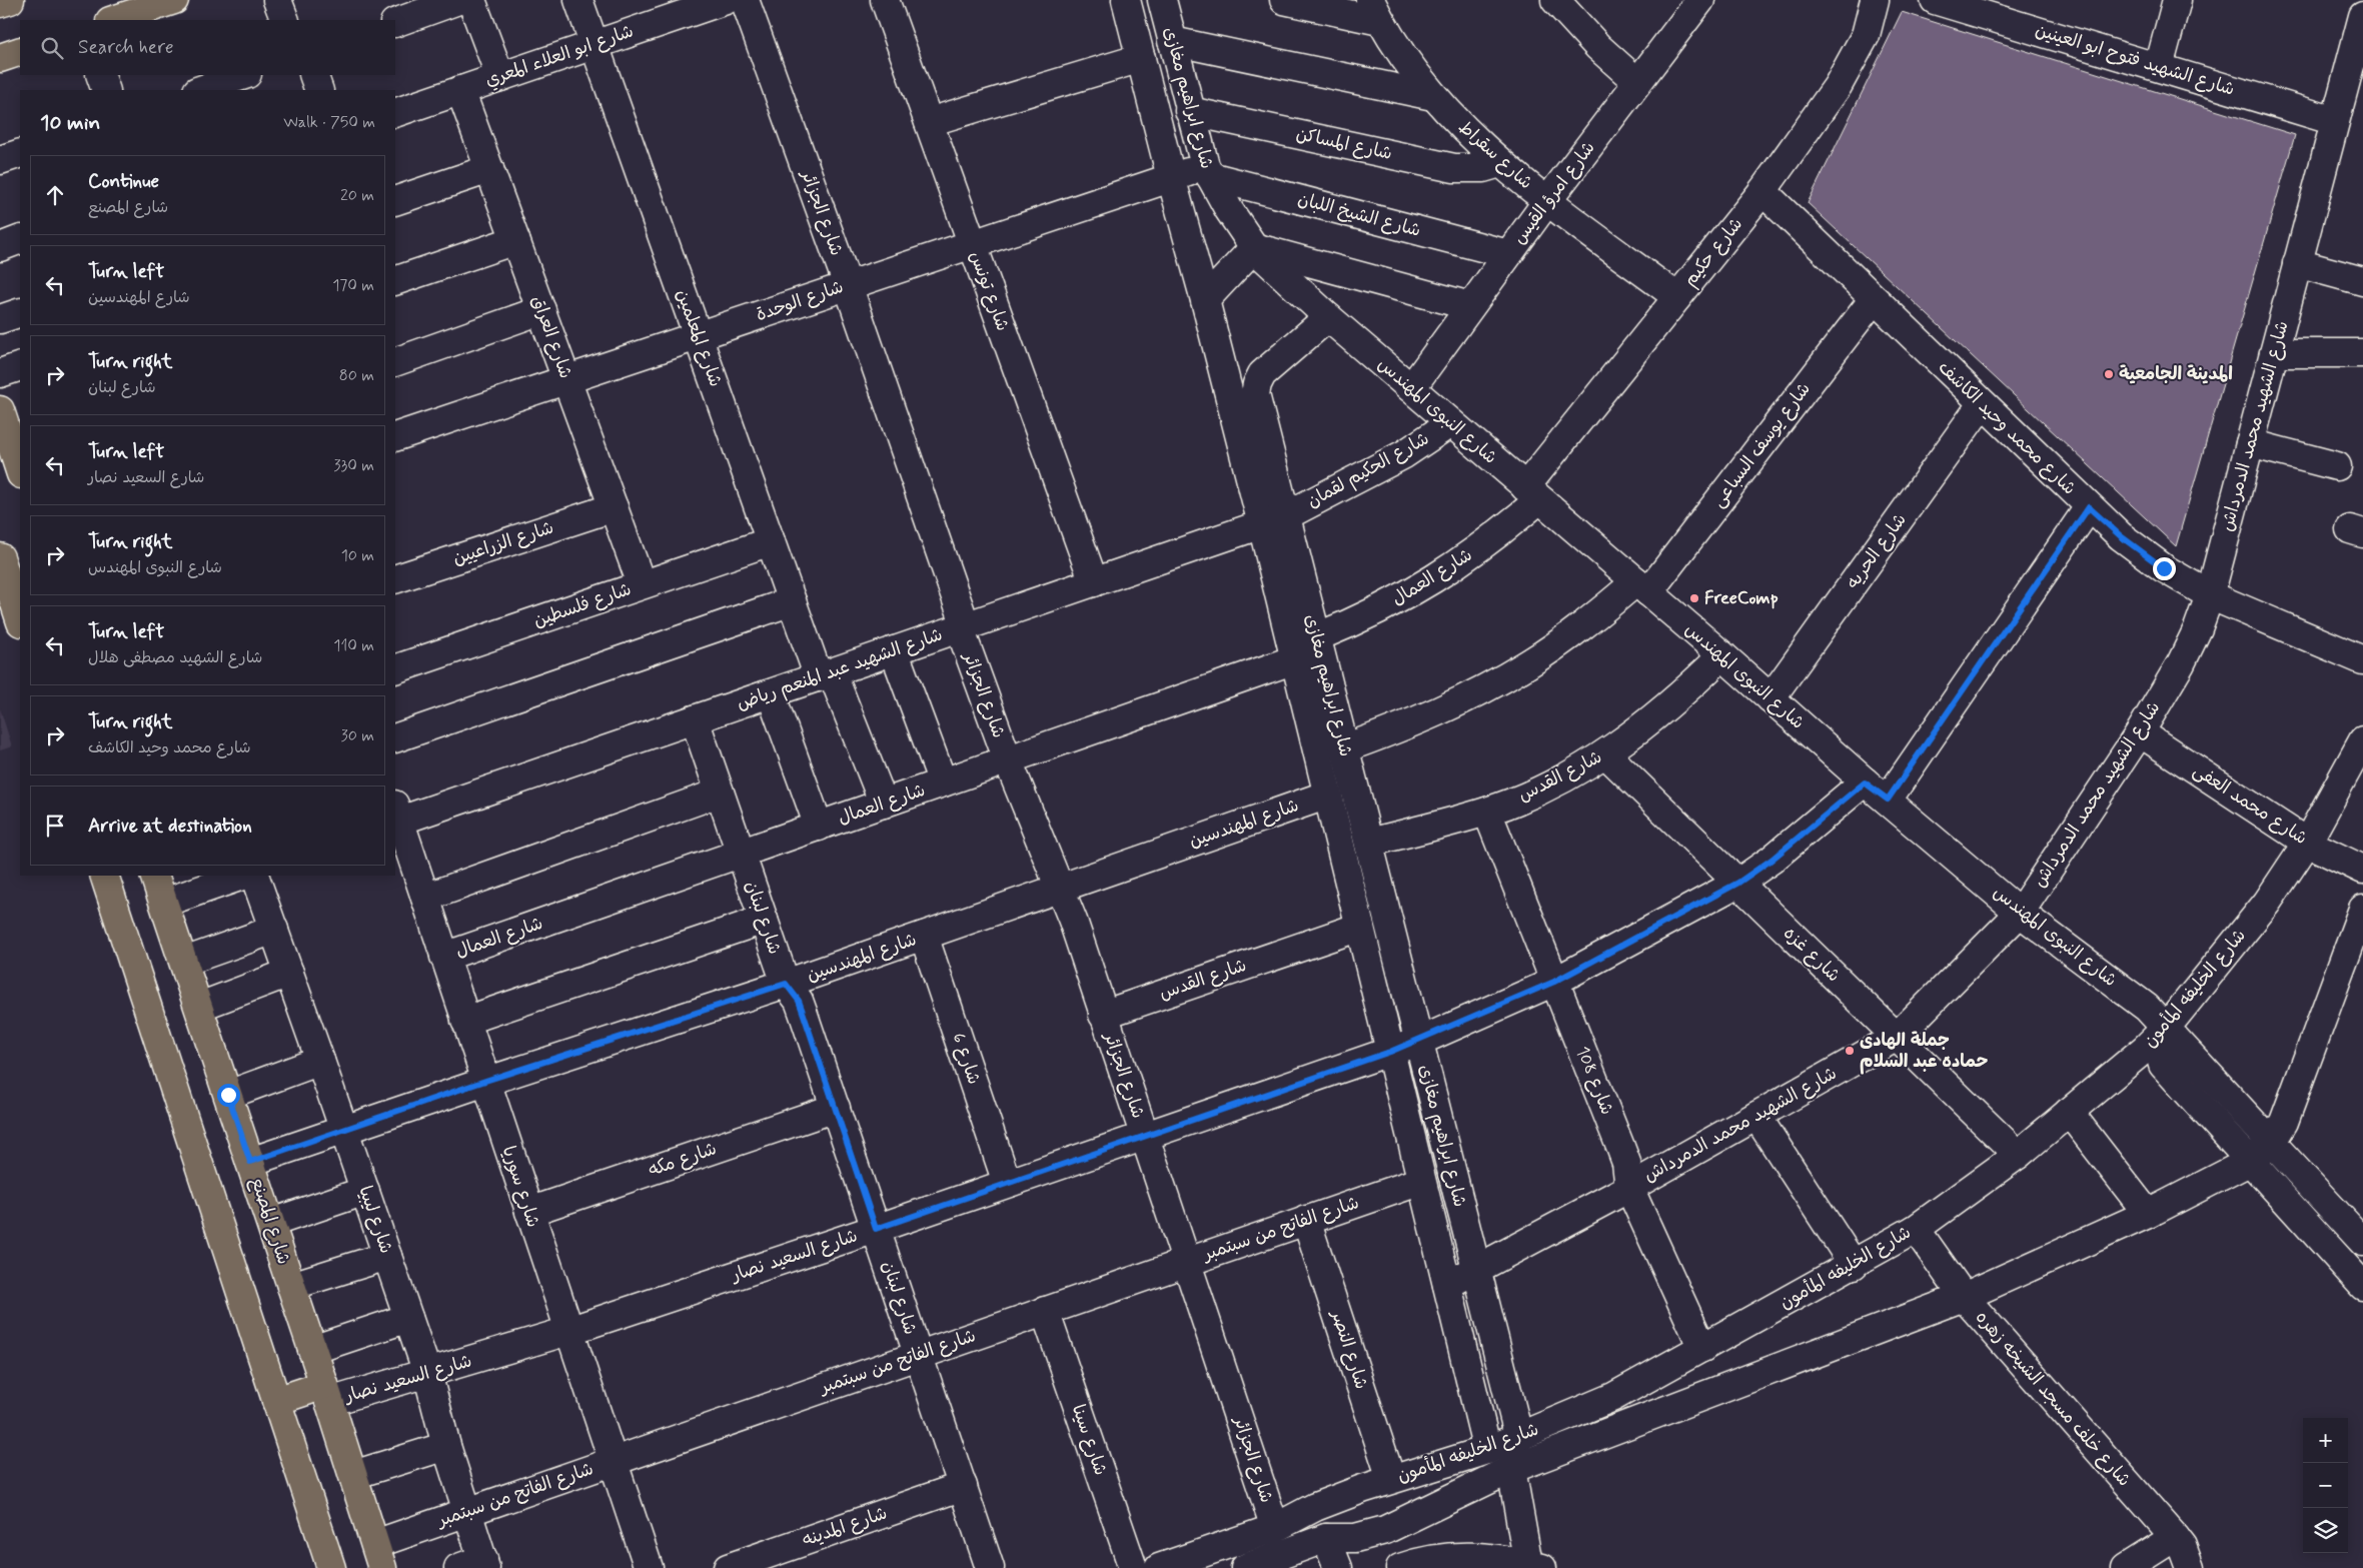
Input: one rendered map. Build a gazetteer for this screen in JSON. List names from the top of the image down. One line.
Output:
{"streets":{"main road":["شارع المصنع"],"street":["شارع ابو العلاء المعري","شارع الشهيد فتوح ابو العينين","شارع ابراهيم مغازى","شارع المساكن","شارع سقراط","شارع امرؤ القيس","شارع الجزائر","شارع الشيخ اللبان","شارع حكيم","شارع تونس","شارع الوحدة","شارع العراق","شارع المعلمين","شارع النبوى المهندس","شارع الشهيد محمد الدمرداش","شارع محمد وحيد الكاشف","شارع يوسف السباعى","شارع الحكيم لقمان","شارع الزراعيين","شارع الحريه","شارع العمال","شارع فلسطين","شارع الشهيد عبد المنعم رياض","شارع القدس","شارع محمد العفى","شارع المهندسين","شارع لبنان","شارع غزه","شارع الخليفه المأمون","شارع 6","شارع 108","شارع مكه","شارع سوريا","شارع ليبيا","شارع الفاتح من سبتمبر","شارع السعيد نصار","شارع النصر","شارع خلف مسجد الشيخه زهره","شارع سينا","شارع المدينه"]},"crossings":[["شارع ابو العلاء المعري","شارع العراق"],["شارع ابو العلاء المعري","شارع المعلمين"],["شارع الشهيد فتوح ابو العينين","شارع الشهيد محمد الدمرداش"],["شارع ابراهيم مغازى","شارع المساكن"],["شارع ابراهيم مغازى","شارع الشيخ اللبان"],["شارع ابراهيم مغازى","شارع الوحدة"],["شارع ابراهيم مغازى","شارع النبوى المهندس"],["شارع ابراهيم مغازى","شارع الشهيد محمد الدمرداش"],["شارع ابراهيم مغازى","شارع الحكيم لقمان"],["شارع ابراهيم مغازى","شارع العمال"],["شارع ابراهيم مغازى","شارع الشهيد عبد المنعم رياض"],["شارع ابراهيم مغازى","شارع القدس"],["شارع ابراهيم مغازى","شارع المهندسين"],["شارع ابراهيم مغازى","شارع الخليفه المأمون"],["شارع ابراهيم مغازى","شارع الفاتح من سبتمبر"],["شارع ابراهيم مغازى","شارع السعيد نصار"],["شارع المساكن","شارع سقراط"],["شارع سقراط","شارع امرؤ القيس"],["شارع سقراط","شارع حكيم"],["شارع امرؤ القيس","شارع الشيخ اللبان"],["شارع امرؤ القيس","شارع النبوى المهندس"],["شارع الجزائر","شارع الوحدة"],["شارع الجزائر","شارع العمال"],["شارع الجزائر","شارع الشهيد عبد المنعم رياض"],["شارع الجزائر","شارع القدس"],["شارع الجزائر","شارع المهندسين"],["شارع الجزائر","شارع الخليفه المأمون"],["شارع الجزائر","شارع الفاتح من سبتمبر"],["شارع الجزائر","شارع السعيد نصار"],["شارع الشيخ اللبان","شارع الوحدة"],["شارع حكيم","شارع النبوى المهندس"],["شارع حكيم","شارع محمد وحيد الكاشف"],["شارع حكيم","شارع العمال"],["شارع تونس","شارع الوحدة"],["شارع تونس","شارع الشهيد عبد المنعم رياض"],["شارع الوحدة","شارع العراق"],["شارع الوحدة","شارع المعلمين"],["شارع العراق","شارع الزراعيين"],["شارع العراق","شارع فلسطين"],["شارع المعلمين","شارع العمال"],["شارع المعلمين","شارع فلسطين"],["شارع المعلمين","شارع الشهيد عبد المنعم رياض"],["شارع النبوى المهندس","شارع الشهيد محمد الدمرداش"],["شارع النبوى المهندس","شارع يوسف السباعى"],["شارع النبوى المهندس","شارع الحكيم لقمان"],["شارع النبوى المهندس","شارع الحريه"],["شارع النبوى المهندس","شارع العمال"],["شارع النبوى المهندس","شارع القدس"],["شارع النبوى المهندس","شارع الخليفه المأمون"],["شارع النبوى المهندس","شارع السعيد نصار"],["شارع الشهيد محمد الدمرداش","شارع محمد وحيد الكاشف"],["شارع الشهيد محمد الدمرداش","شارع محمد العفى"],["شارع الشهيد محمد الدمرداش","شارع غزه"],["شارع الشهيد محمد الدمرداش","شارع 108"],["شارع محمد وحيد الكاشف","شارع يوسف السباعى"],["شارع محمد وحيد الكاشف","شارع الحريه"],["شارع الحكيم لقمان","شارع الشهيد عبد المنعم رياض"],["شارع العمال","شارع لبنان"],["شارع العمال","شارع سوريا"],["شارع الشهيد عبد المنعم رياض","شارع لبنان"],["شارع الشهيد عبد المنعم رياض","شارع سوريا"],["شارع القدس","شارع غزه"],["شارع القدس","شارع 108"],["شارع محمد العفى","شارع الخليفه المأمون"],["شارع المهندسين","شارع لبنان"],["شارع المهندسين","شارع 6"],["شارع المهندسين","شارع سوريا"],["شارع المهندسين","شارع ليبيا"],["شارع المهندسين","شارع المصنع"],["شارع لبنان","شارع مكه"],["شارع لبنان","شارع الفاتح من سبتمبر"],["شارع لبنان","شارع السعيد نصار"],["شارع لبنان","شارع المدينه"],["شارع غزه","شارع الخليفه المأمون"],["شارع غزه","شارع السعيد نصار"],["شارع الخليفه المأمون","شارع 108"],["شارع الخليفه المأمون","شارع النصر"],["شارع الخليفه المأمون","شارع خلف مسجد الشيخه زهره"],["شارع 6","شارع السعيد نصار"],["شارع 108","شارع السعيد نصار"],["شارع مكه","شارع سوريا"],["شارع سوريا","شارع الفاتح من سبتمبر"],["شارع سوريا","شارع السعيد نصار"],["شارع ليبيا","شارع الفاتح من سبتمبر"],["شارع ليبيا","شارع السعيد نصار"],["شارع المصنع","شارع الفاتح من سبتمبر"],["شارع المصنع","شارع السعيد نصار"],["شارع الفاتح من سبتمبر","شارع النصر"],["شارع الفاتح من سبتمبر","شارع سينا"]],"places":["المدينة الجامعية","FreeComp","جملة الهادى حماده عبد السلام"],"page":{"search":"Search here","heading":["10 min","Walk · 750 m"],"list":[["Continue","شارع المصنع","20 m"],["Turn left","شارع المهندسين","170 m"],["Turn right","شارع لبنان","80 m"],["Turn left","شارع السعيد نصار","330 m"],["Turn right","شارع النبوى المهندس","10 m"],["Turn left","شارع الشهيد مصطفى هلال","110 m"],["Turn right","شارع محمد وحيد الكاشف","30 m"],"Arrive at destination"],"map_buttons":["+","−"]}}
